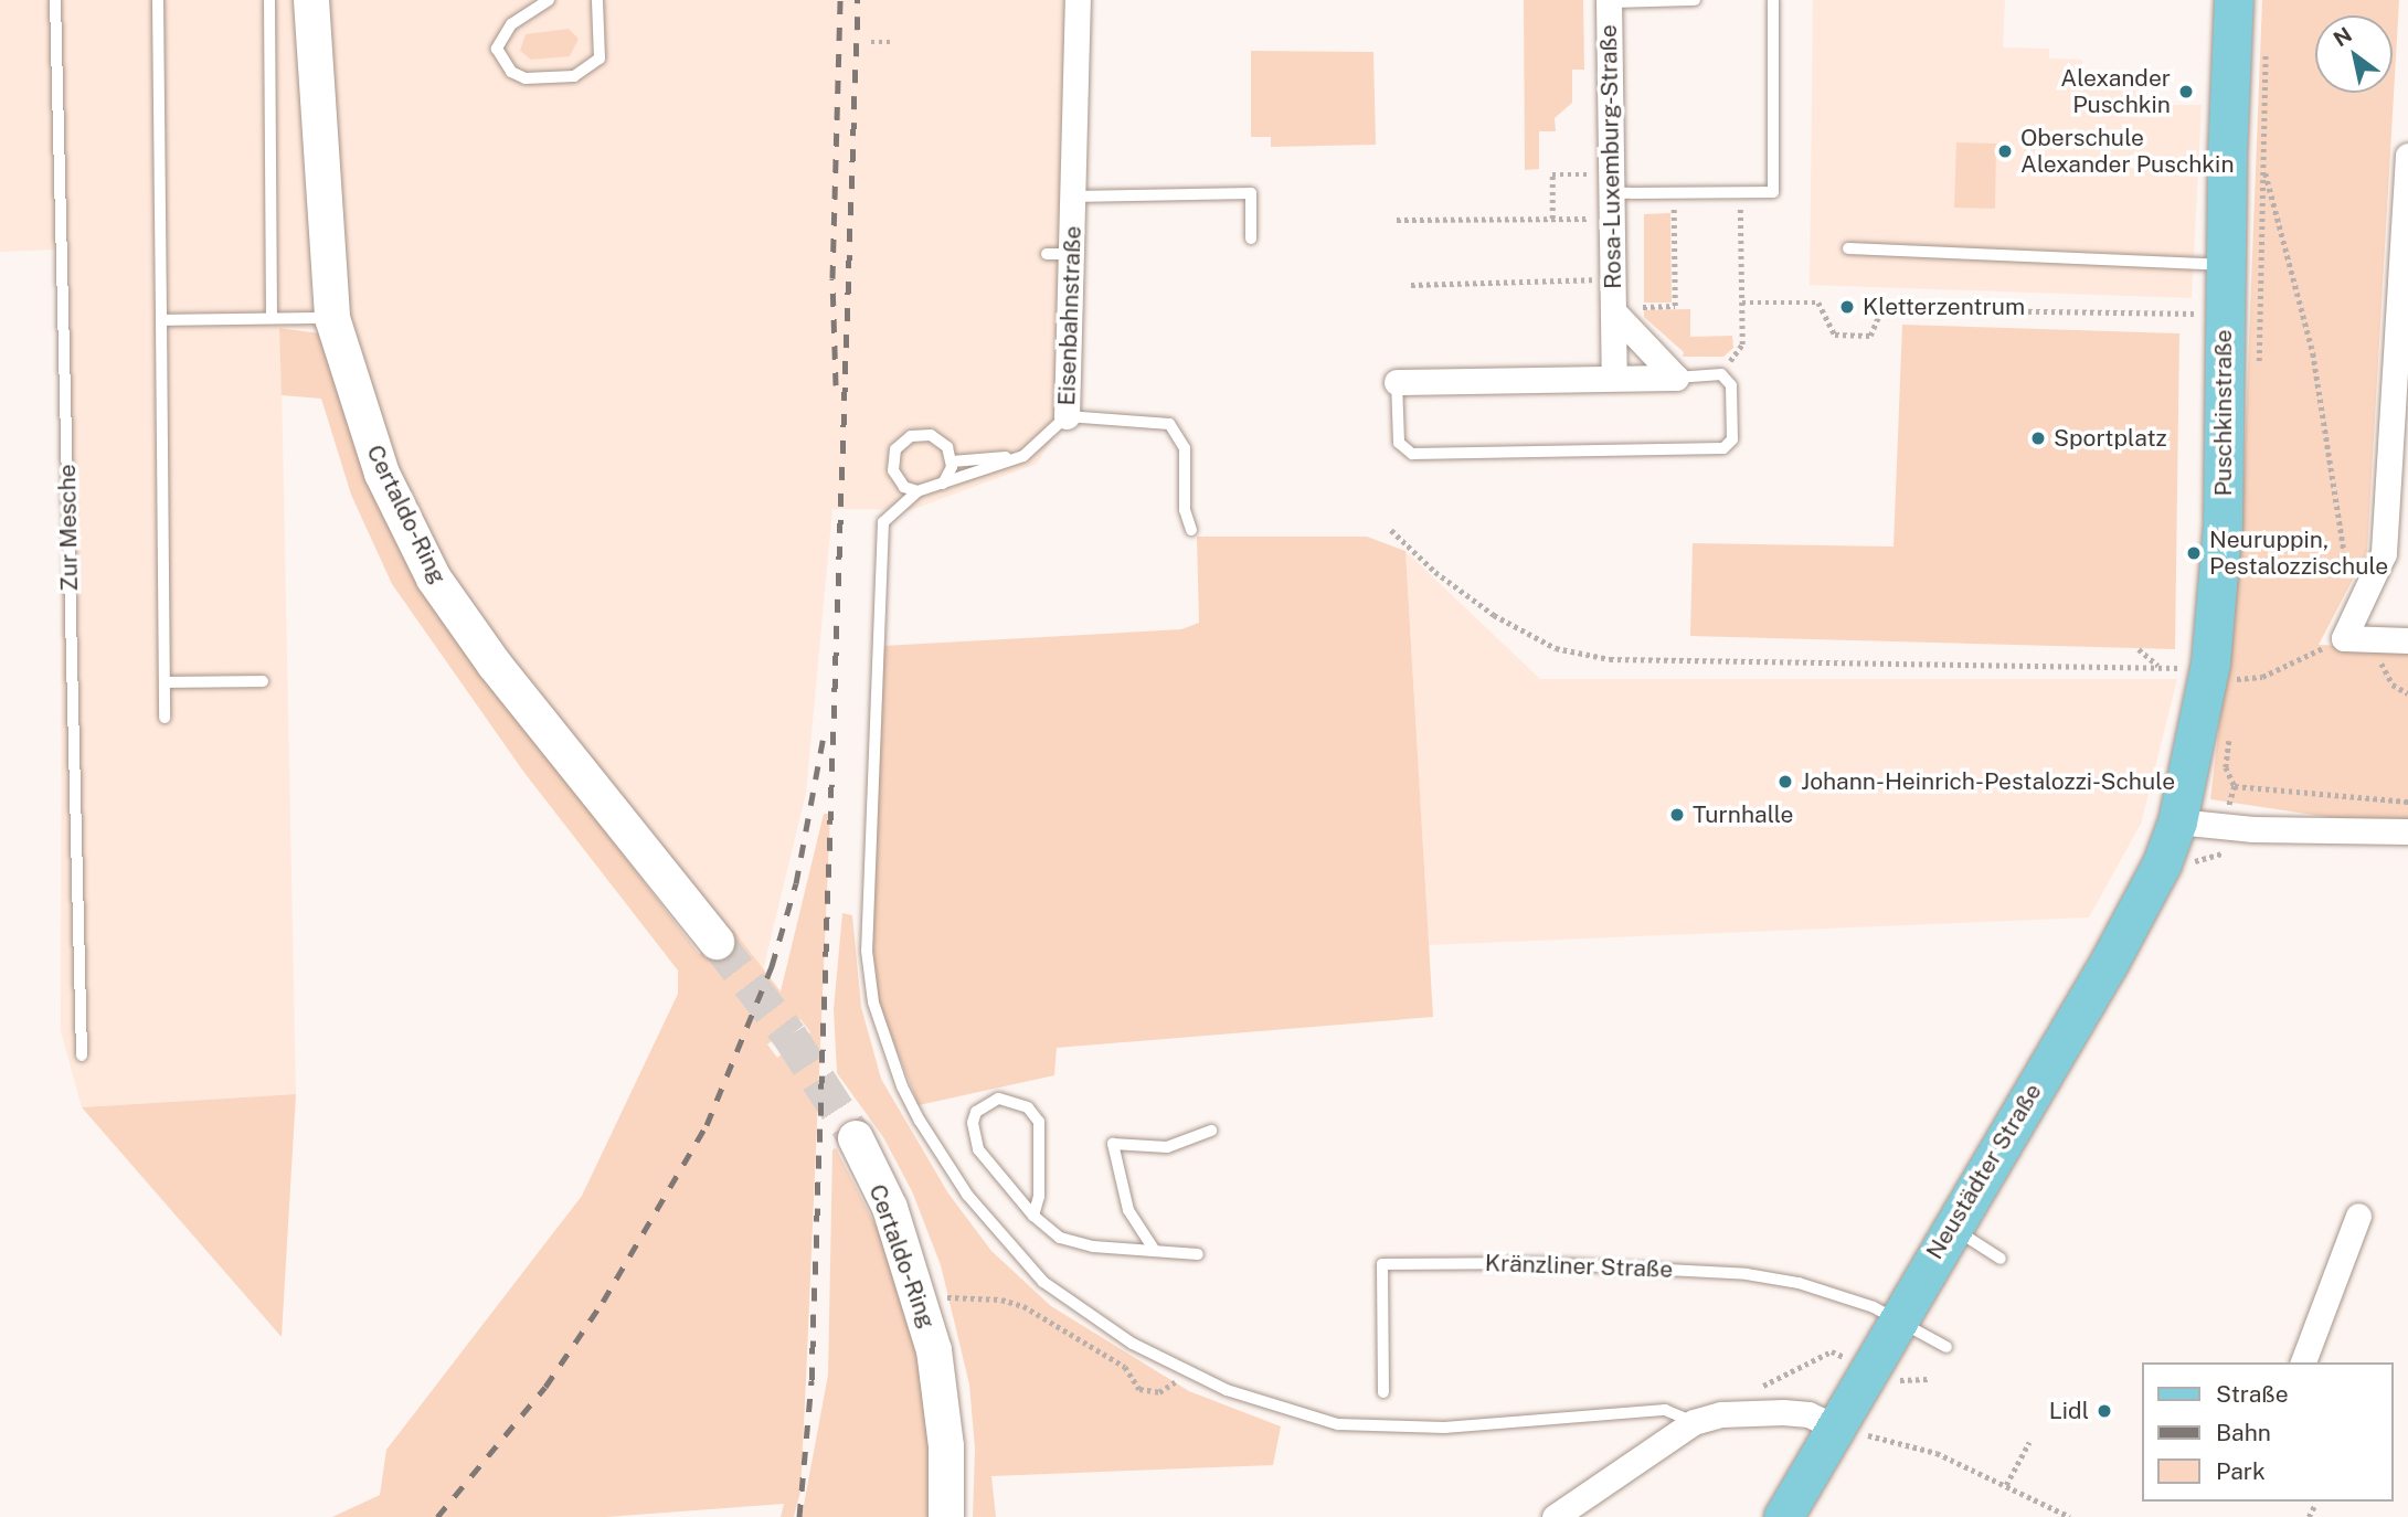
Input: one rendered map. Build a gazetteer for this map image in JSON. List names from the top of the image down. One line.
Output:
{"streets":{"main road":["Puschkinstraße","Certaldo-Ring","Neustädter Straße"],"street":["Rosa-Luxemburg-Straße","Eisenbahnstraße"],"lane":["Zur Mesche","Kränzliner Straße"]},"crossings":[["Puschkinstraße","Neustädter Straße"],["Neustädter Straße","Kränzliner Straße"]],"places":["Alexander Puschkin","Oberschule Alexander Puschkin","Kletterzentrum","Sportplatz","Neuruppin, Pestalozzischule","Johann-Heinrich-Pestalozzi-Schule","Turnhalle","Lidl"],"legend":["Straße","Bahn","Park"],"north":"top left"}
